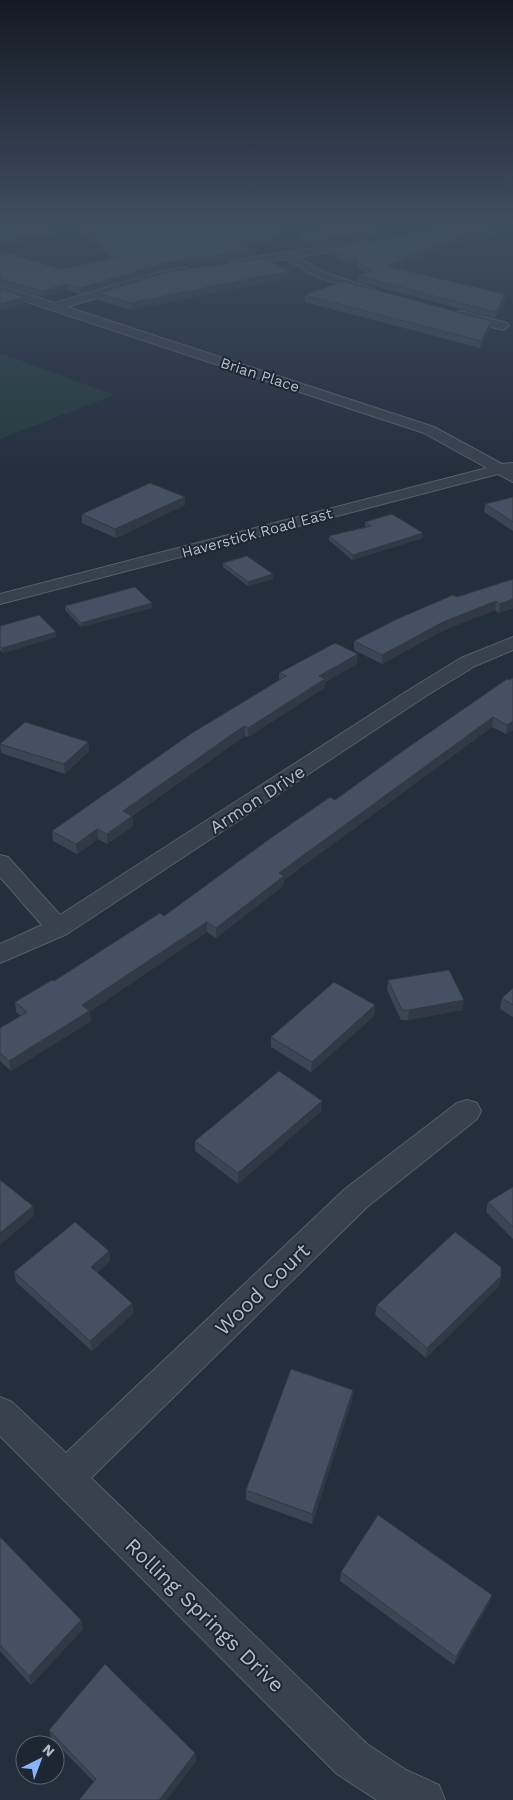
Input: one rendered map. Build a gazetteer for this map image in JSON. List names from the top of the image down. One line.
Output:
{"streets":{"street":["Brian Place","Haverstick Road East","Armon Drive","Wood Court","Rolling Springs Drive"]},"crossings":[["Brian Place","Haverstick Road East"],["Wood Court","Rolling Springs Drive"]],"north":"top right"}
